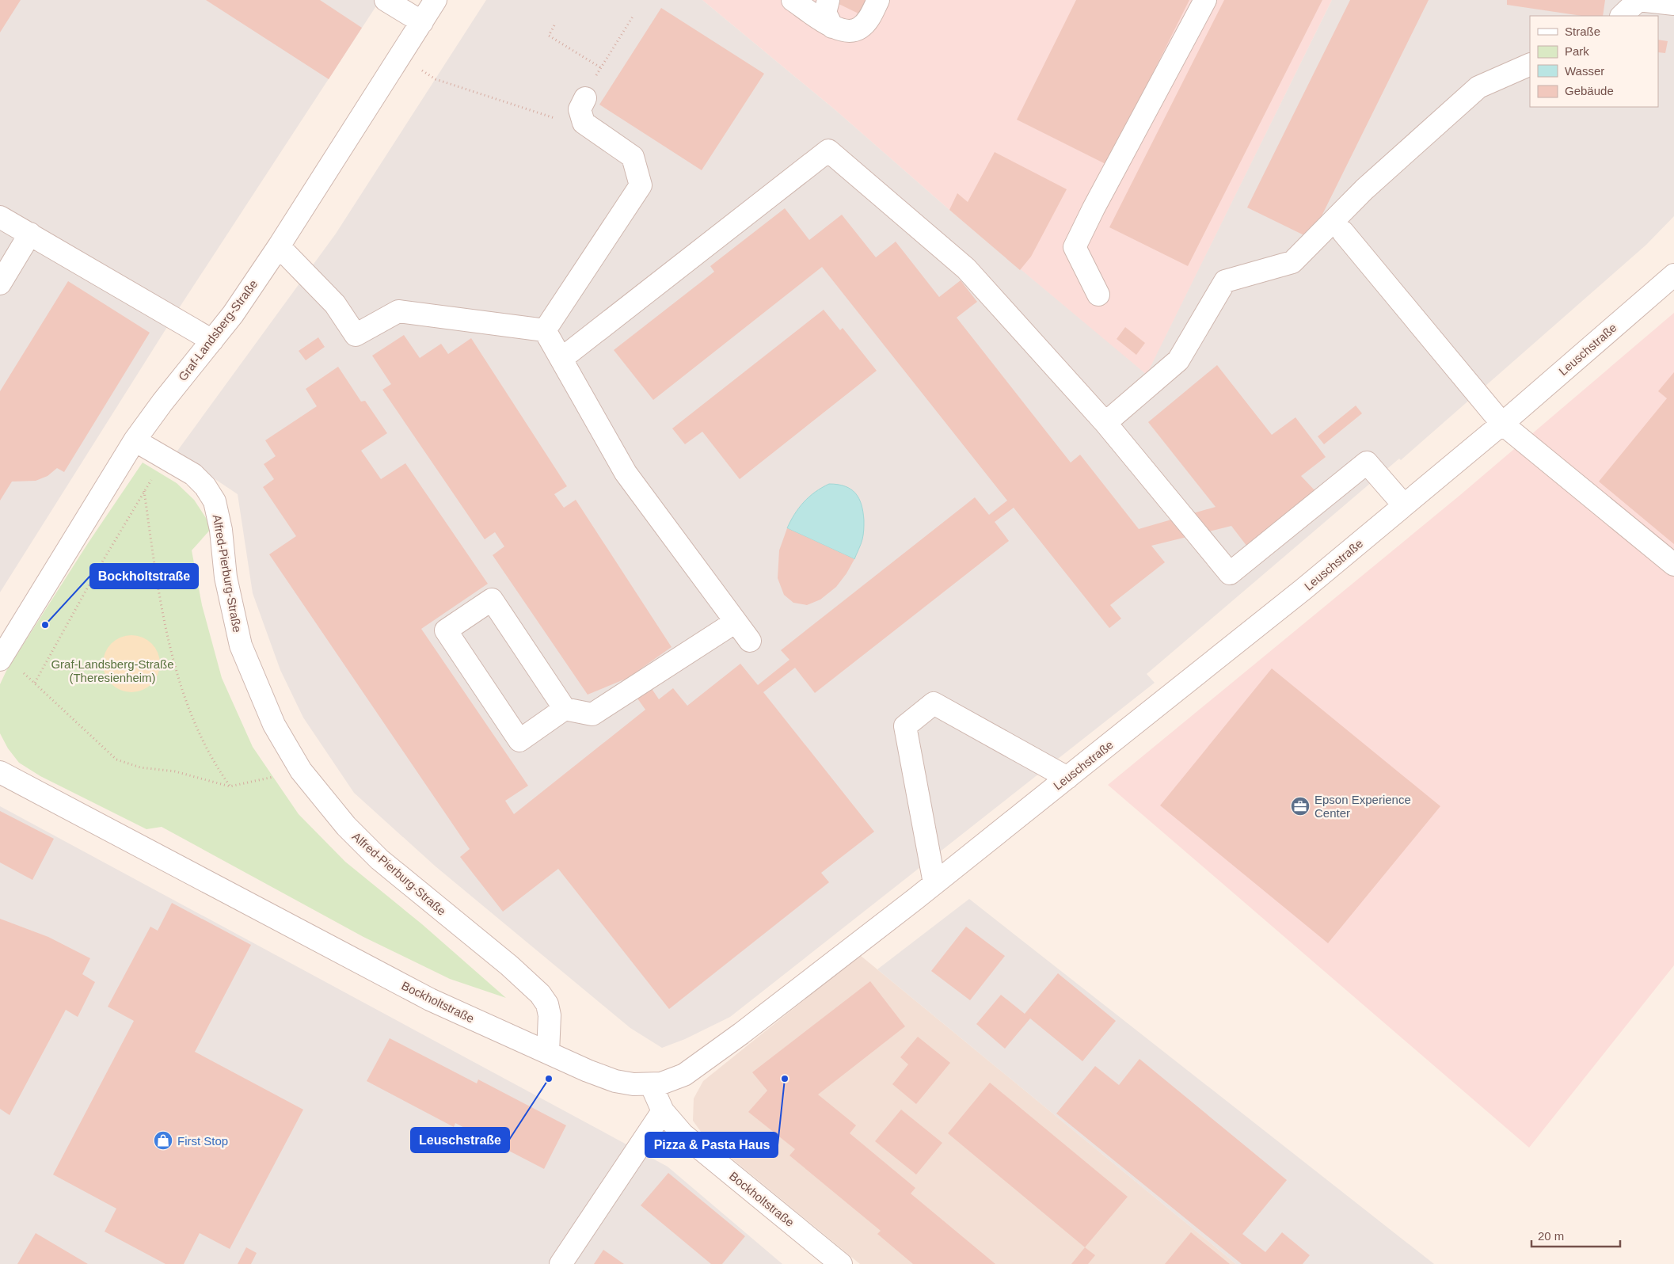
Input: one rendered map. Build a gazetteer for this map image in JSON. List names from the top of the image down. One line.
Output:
{"streets":{"street":["Graf-Landsberg-Straße","Leuschstraße","Alfred-Pierburg-Straße","Bockholtstraße"]},"crossings":[["Graf-Landsberg-Straße","Alfred-Pierburg-Straße"],["Leuschstraße","Bockholtstraße"],["Alfred-Pierburg-Straße","Bockholtstraße"]],"parks":["Graf-Landsberg-Straße (Theresienheim)"],"places":{"other":["Bockholtstraße","Leuschstraße","Pizza & Pasta Haus"],"office":["Epson Experience Center"],"shop":["First Stop"]},"legend":["Straße","Park","Wasser","Gebäude"],"scale_bar":"20 m"}
